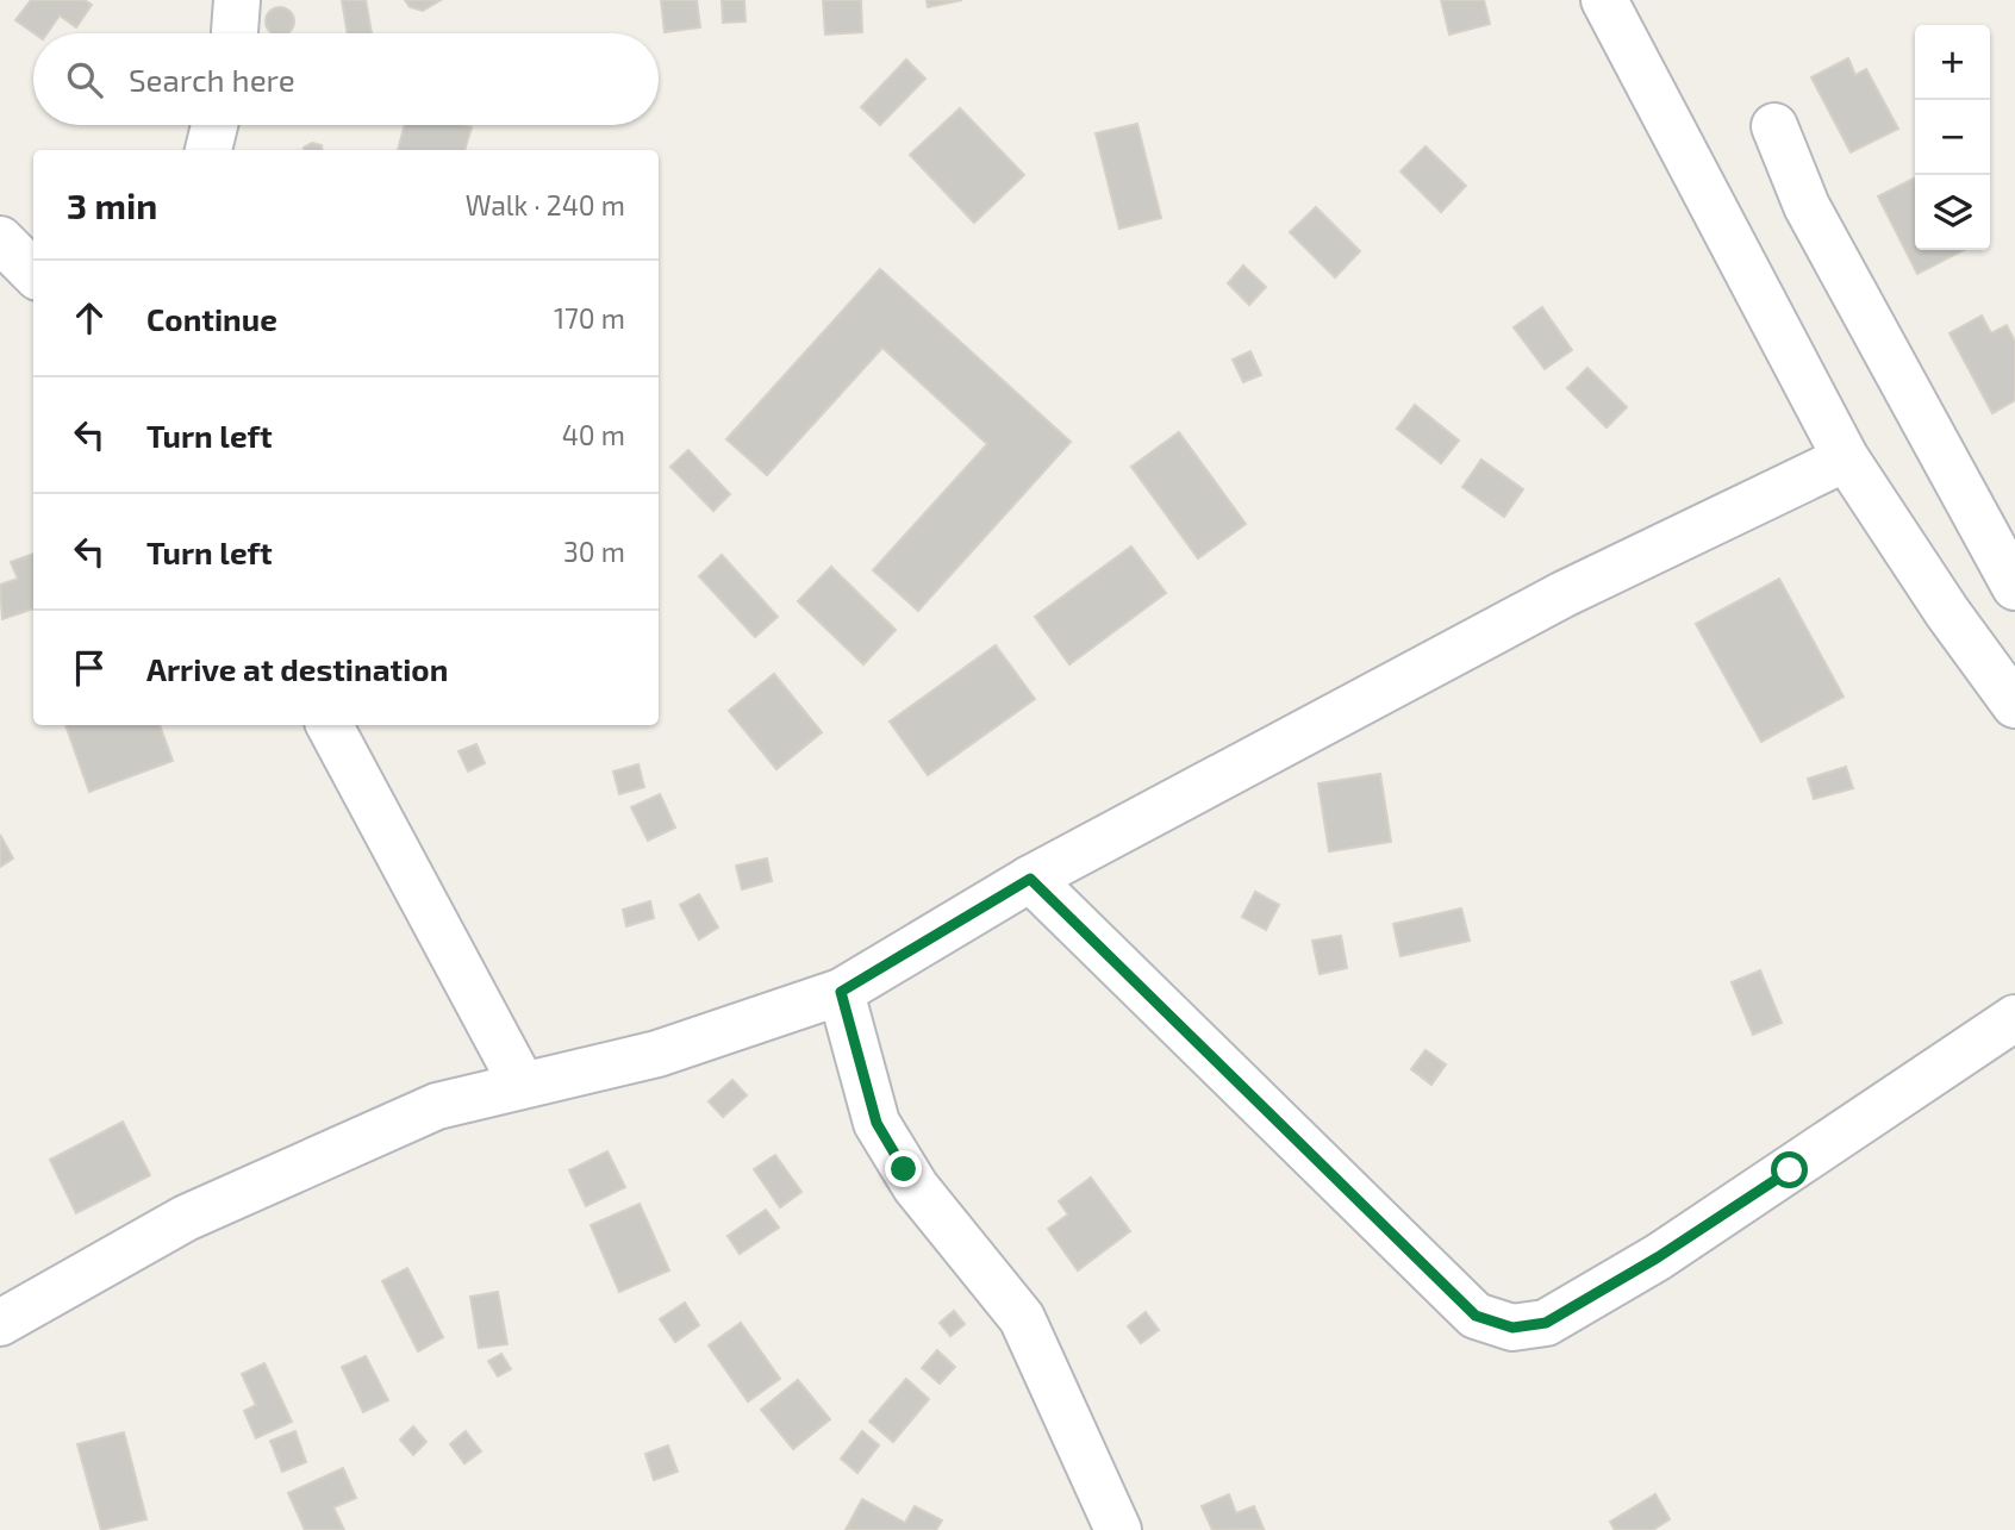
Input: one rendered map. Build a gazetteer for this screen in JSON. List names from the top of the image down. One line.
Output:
{"page":{"map_buttons":["+","−"],"search":"Search here","heading":["3 min","Walk · 240 m"],"list":[["Continue","170 m"],["Turn left","40 m"],["Turn left","30 m"],"Arrive at destination"]}}
